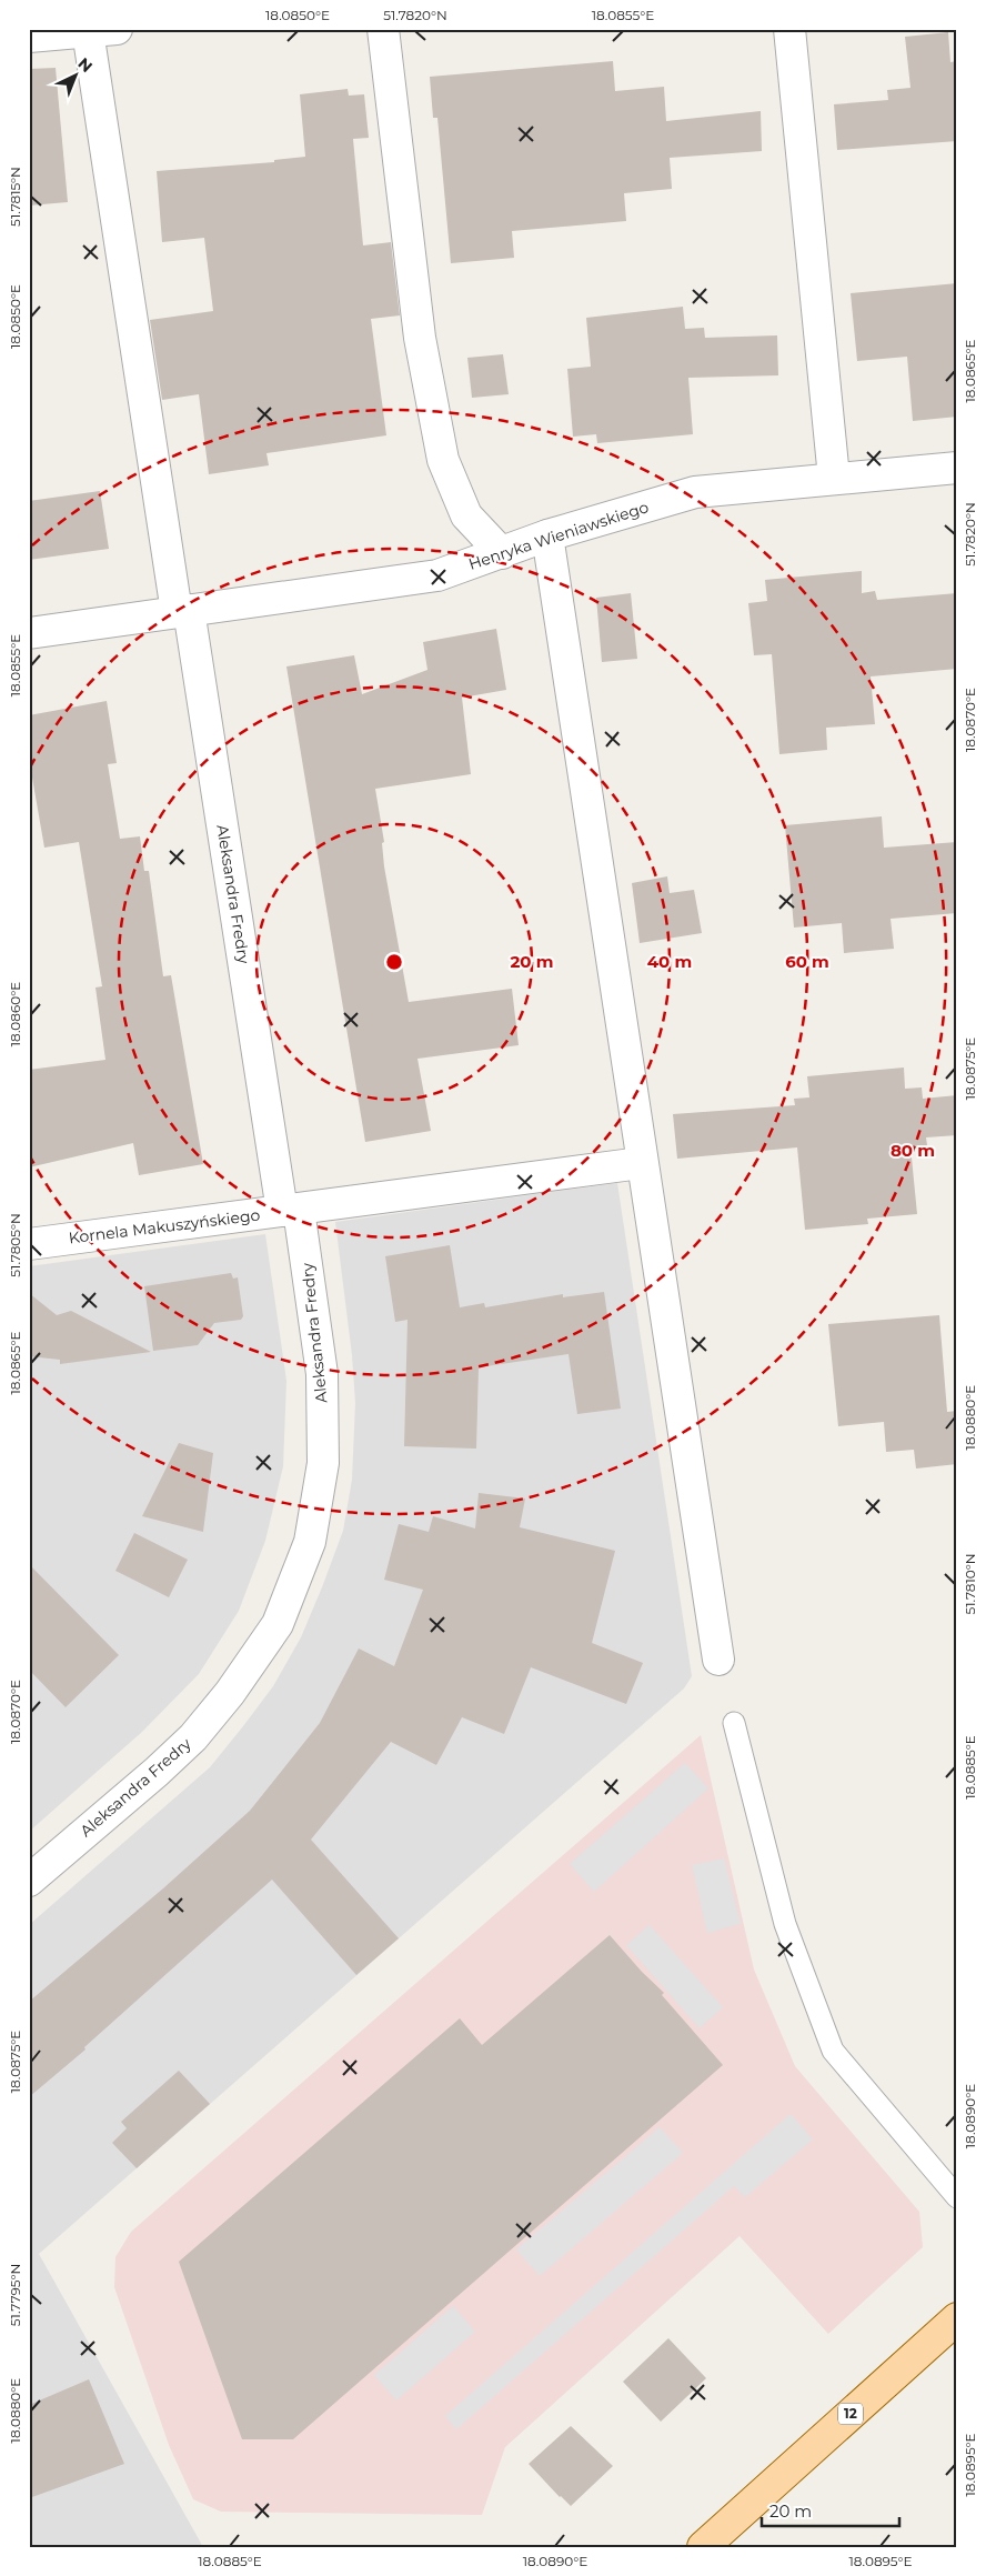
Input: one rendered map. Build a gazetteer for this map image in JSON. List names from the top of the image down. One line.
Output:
{"streets":{"main road":["12"],"street":["Henryka Wieniawskiego","Aleksandra Fredry","Kornela Makuszyńskiego"]},"crossings":[["Henryka Wieniawskiego","Aleksandra Fredry"],["Aleksandra Fredry","Kornela Makuszyńskiego"]],"scale_bar":"20 m","north":"top right","coordinates":["18.0850°E","51.7820°N","18.0855°E","51.7815°N","18.0865°E","18.0870°E","18.0860°E","18.0875°E","51.7805°N","18.0880°E","51.7810°N","18.0885°E","18.0890°E","51.7795°N","18.0895°E"],"rings":["20 m","40 m","60 m","80 m"]}
